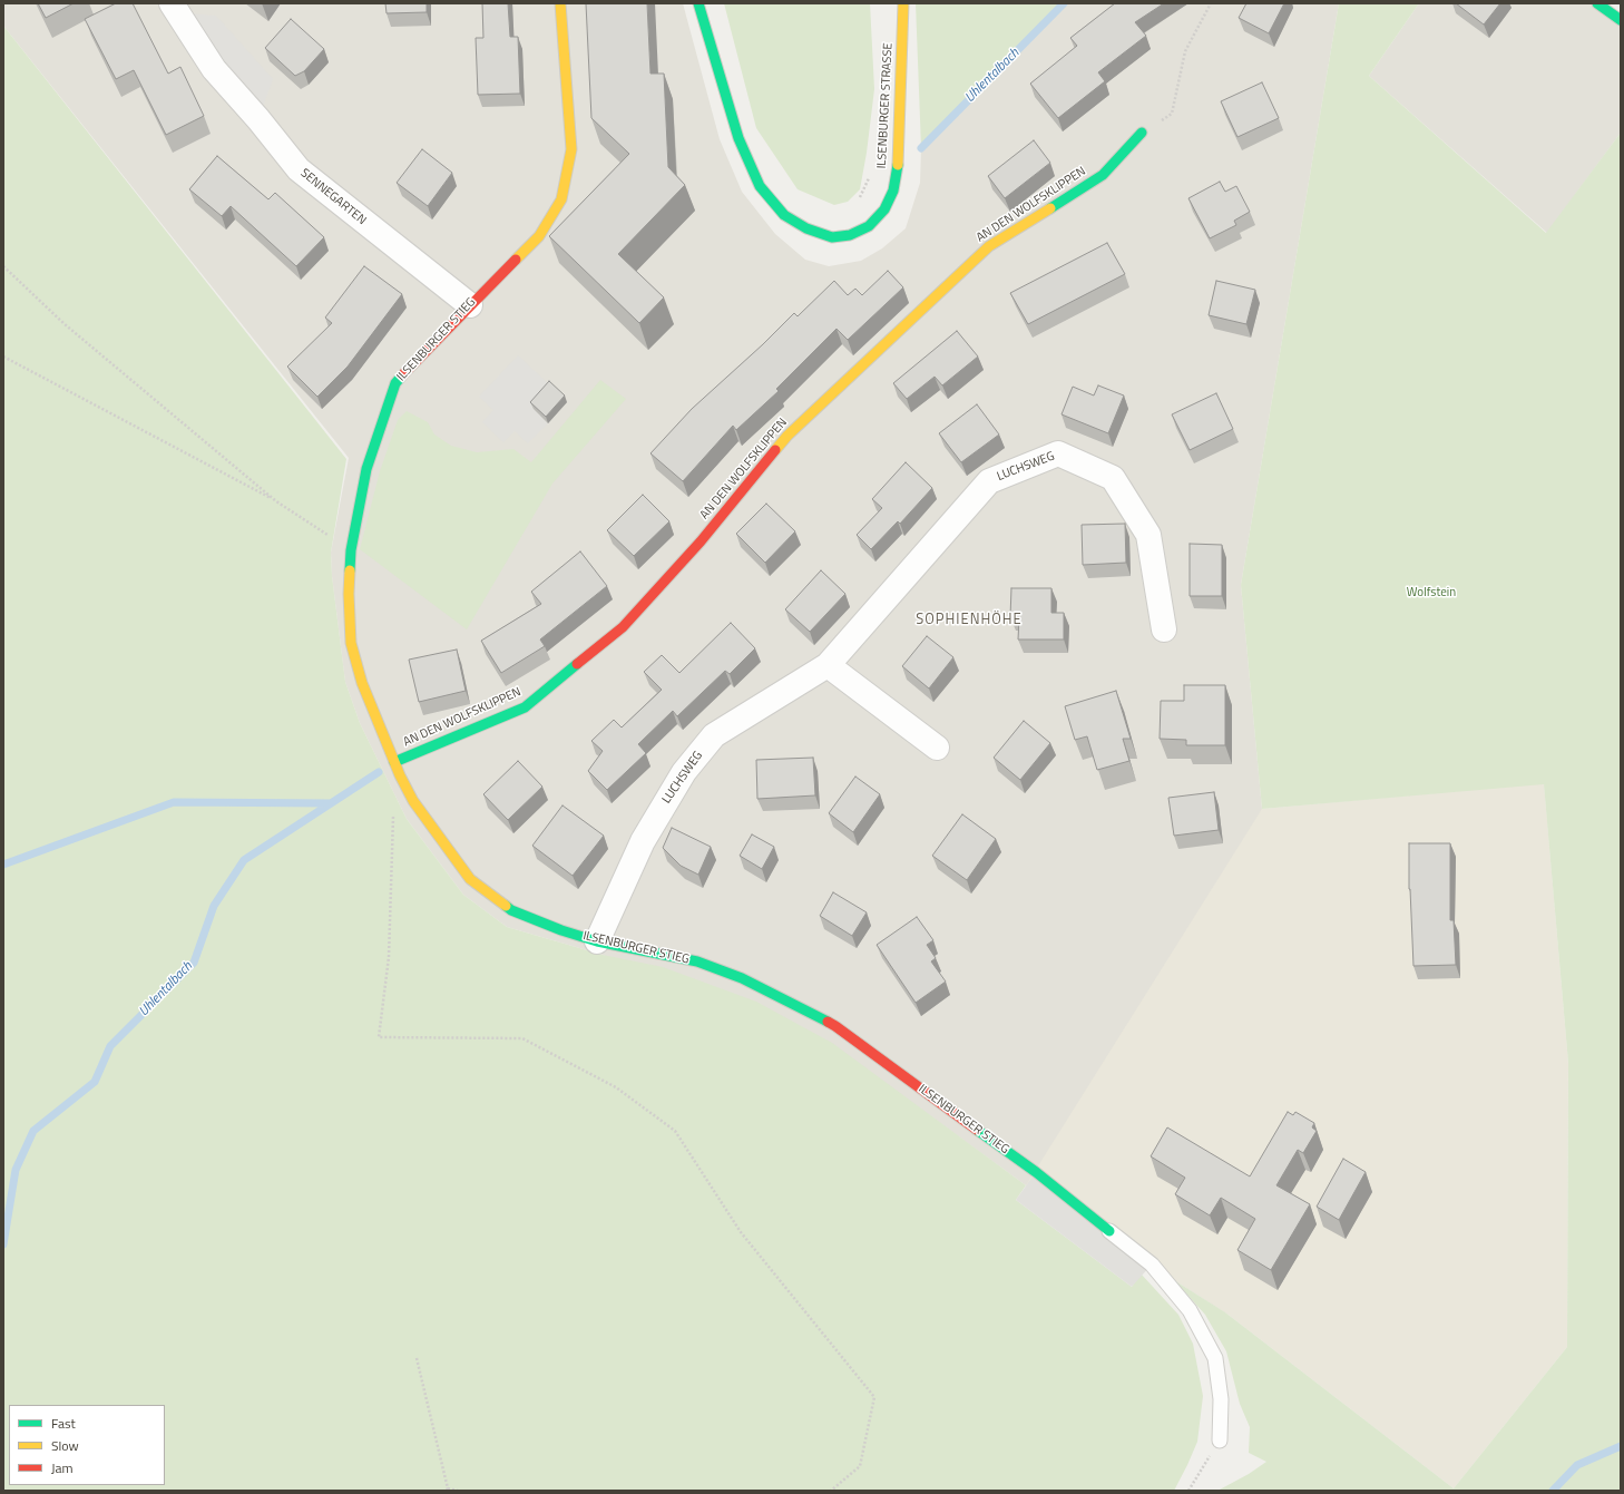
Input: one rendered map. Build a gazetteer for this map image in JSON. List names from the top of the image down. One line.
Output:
{"streets":{"street":["ILSENBURGER STRASSE","SENNEGARTEN","AN DEN WOLFSKLIPPEN","ILSENBURGER STIEG","LUCHSWEG"]},"crossings":[["SENNEGARTEN","ILSENBURGER STIEG"],["AN DEN WOLFSKLIPPEN","ILSENBURGER STIEG"],["ILSENBURGER STIEG","LUCHSWEG"]],"districts":["SOPHIENHÖHE"],"water":["Uhlentalbach"],"parks":["Wolfstein"],"legend":["Fast","Slow","Jam"]}
